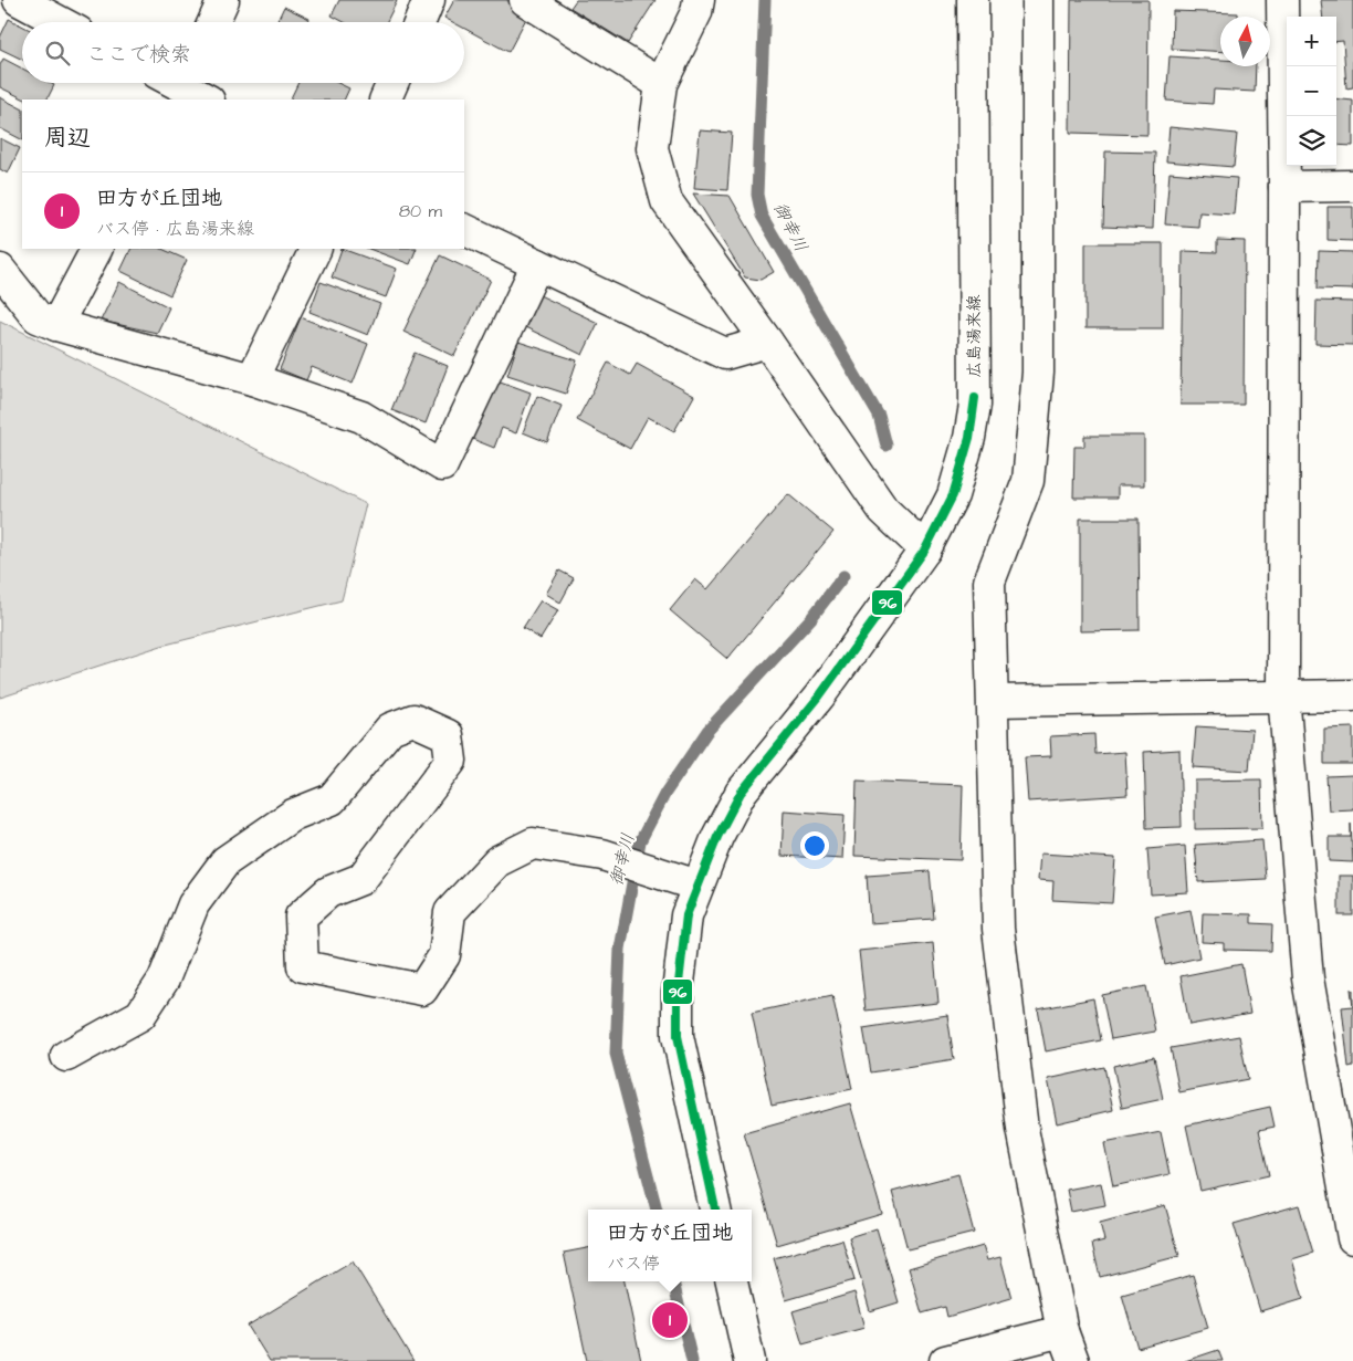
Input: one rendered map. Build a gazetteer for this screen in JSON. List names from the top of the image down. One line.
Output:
{"streets":{"street":["広島湯来線"]},"water":["御幸川"],"lines":["transit line 96"],"north":"top","page":{"map_buttons":["+","−"],"search":"ここで検索","heading":"周辺","list":[{"mark":"1","name":"田方が丘団地","note":"バス停 · 広島湯来線","value":"80 m"}],"popup":["田方が丘団地","バス停"],"pins":"1"}}
